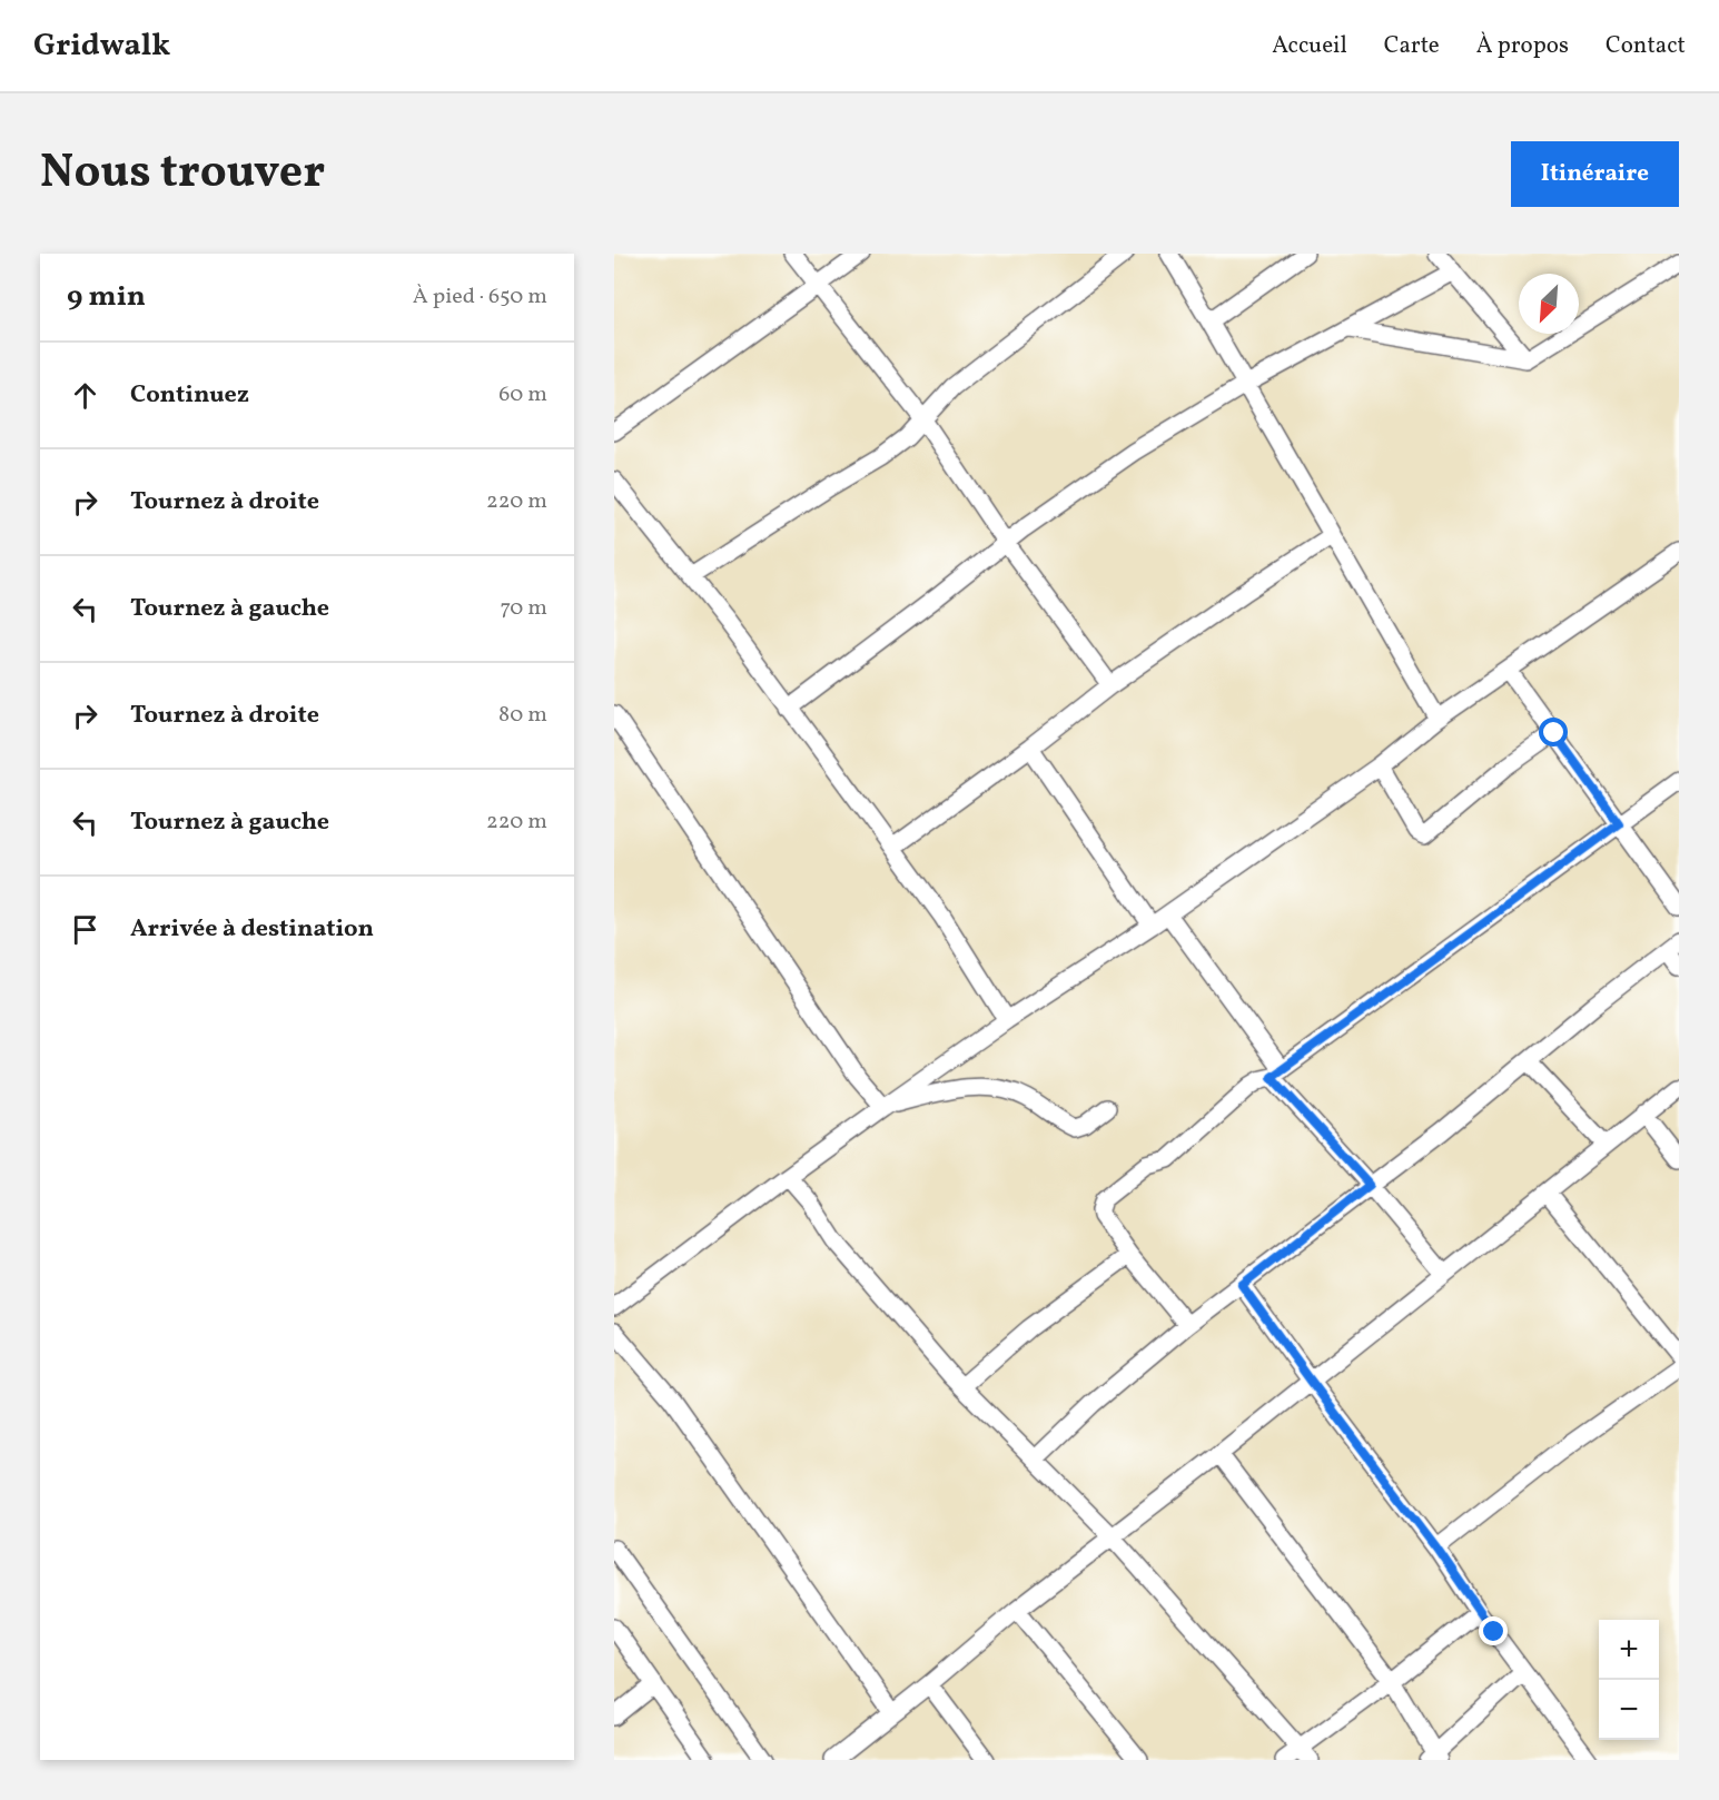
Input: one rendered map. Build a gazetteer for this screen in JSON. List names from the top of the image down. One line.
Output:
{"north":"bottom left","page":{"header":"Gridwalk","nav":["Accueil","Carte","À propos","Contact"],"title":"Nous trouver","buttons":"Itinéraire","heading":["9 min","À pied · 650 m"],"list":[["Continuez","60 m"],["Tournez à droite","220 m"],["Tournez à gauche","70 m"],["Tournez à droite","80 m"],["Tournez à gauche","220 m"],"Arrivée à destination"],"map_buttons":["+","−"]}}
